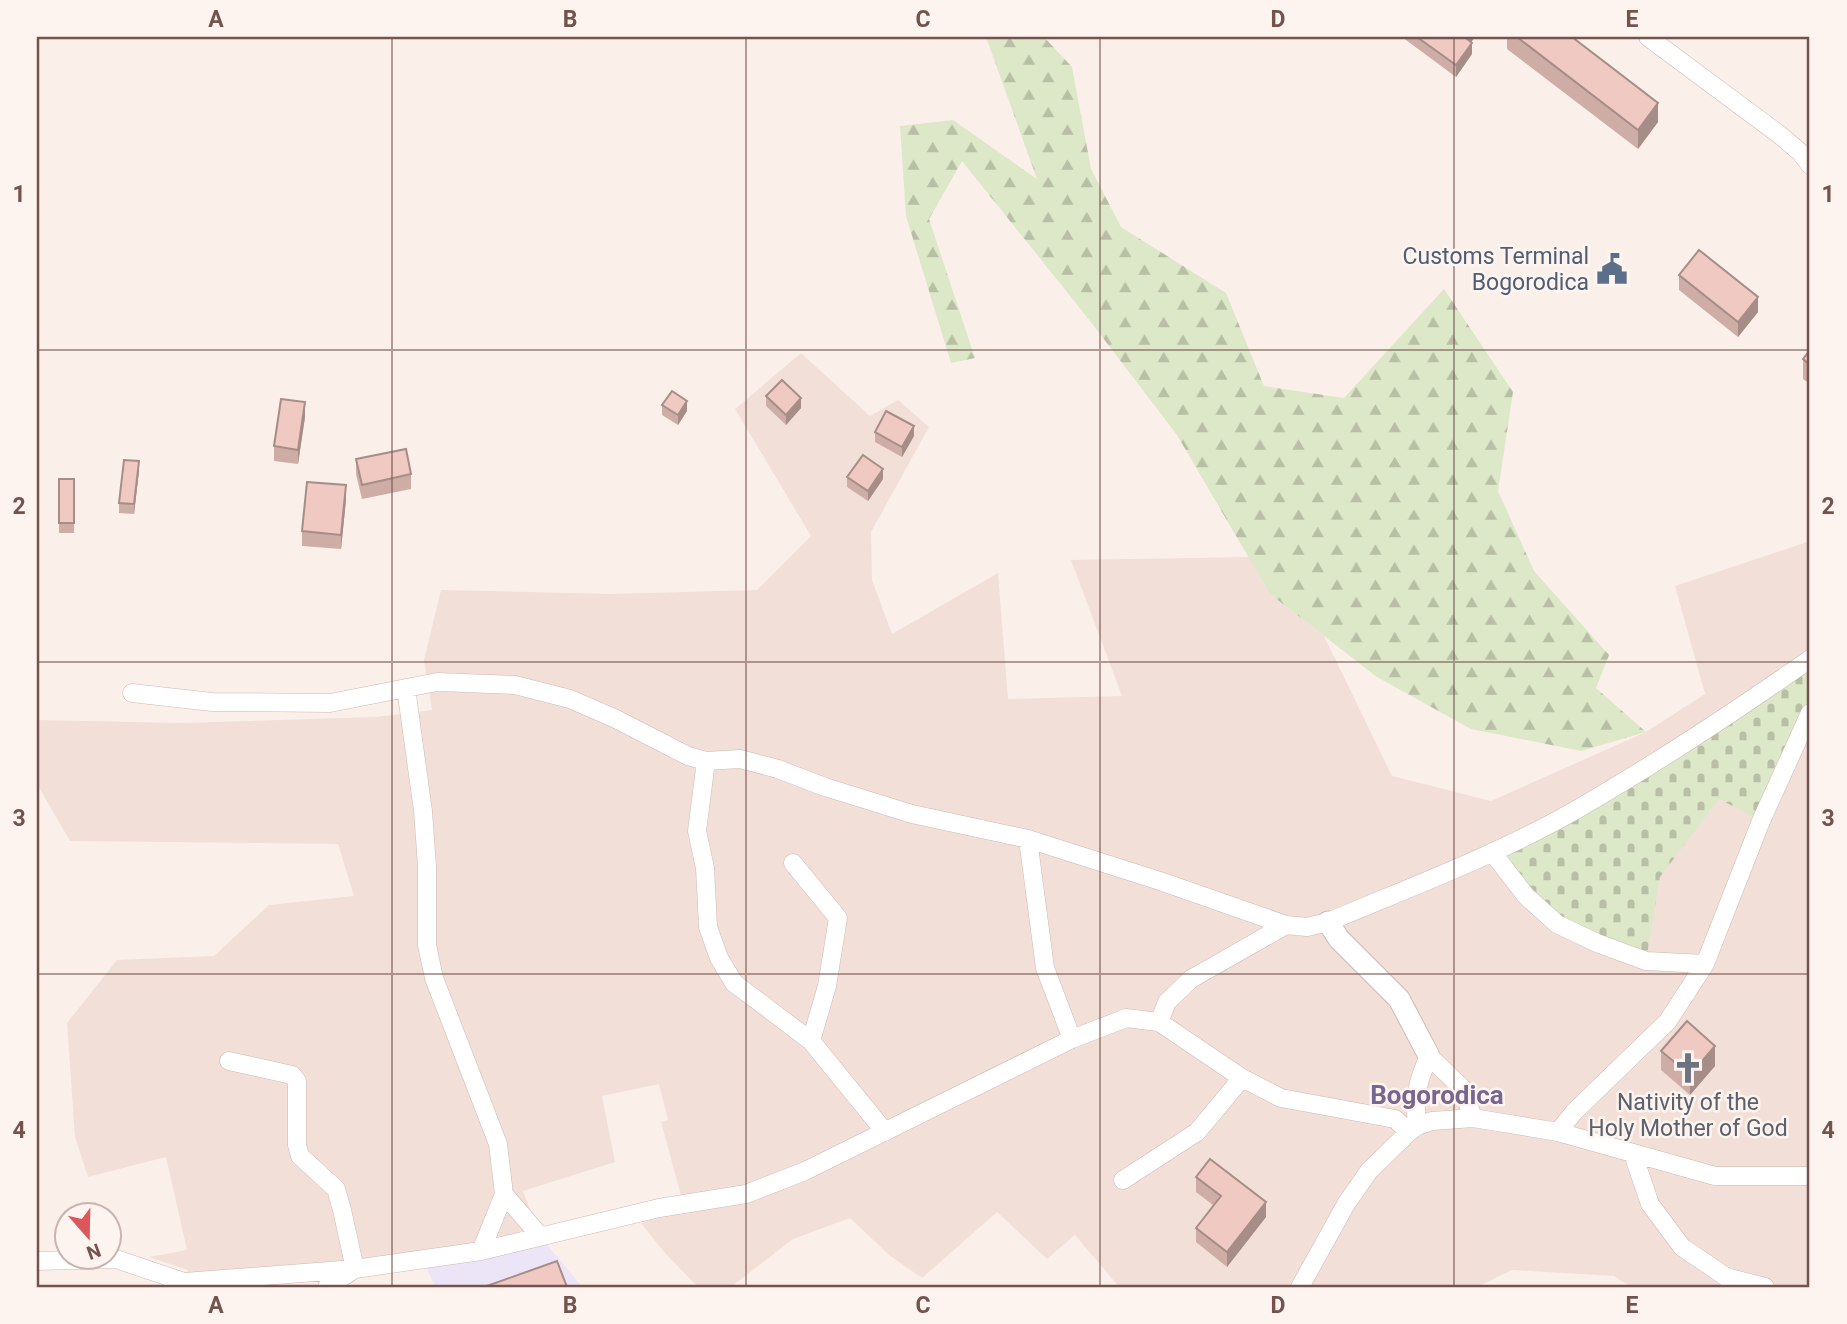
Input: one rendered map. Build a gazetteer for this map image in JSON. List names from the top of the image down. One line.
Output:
{"districts":["Bogorodica"],"places":{"public building":["Customs Terminal Bogorodica"],"church":["Nativity of the Holy Mother of God"]},"north":"bottom","grid":{"columns":["A","B","C","D","E"],"rows":["1","2","3","4"]}}
